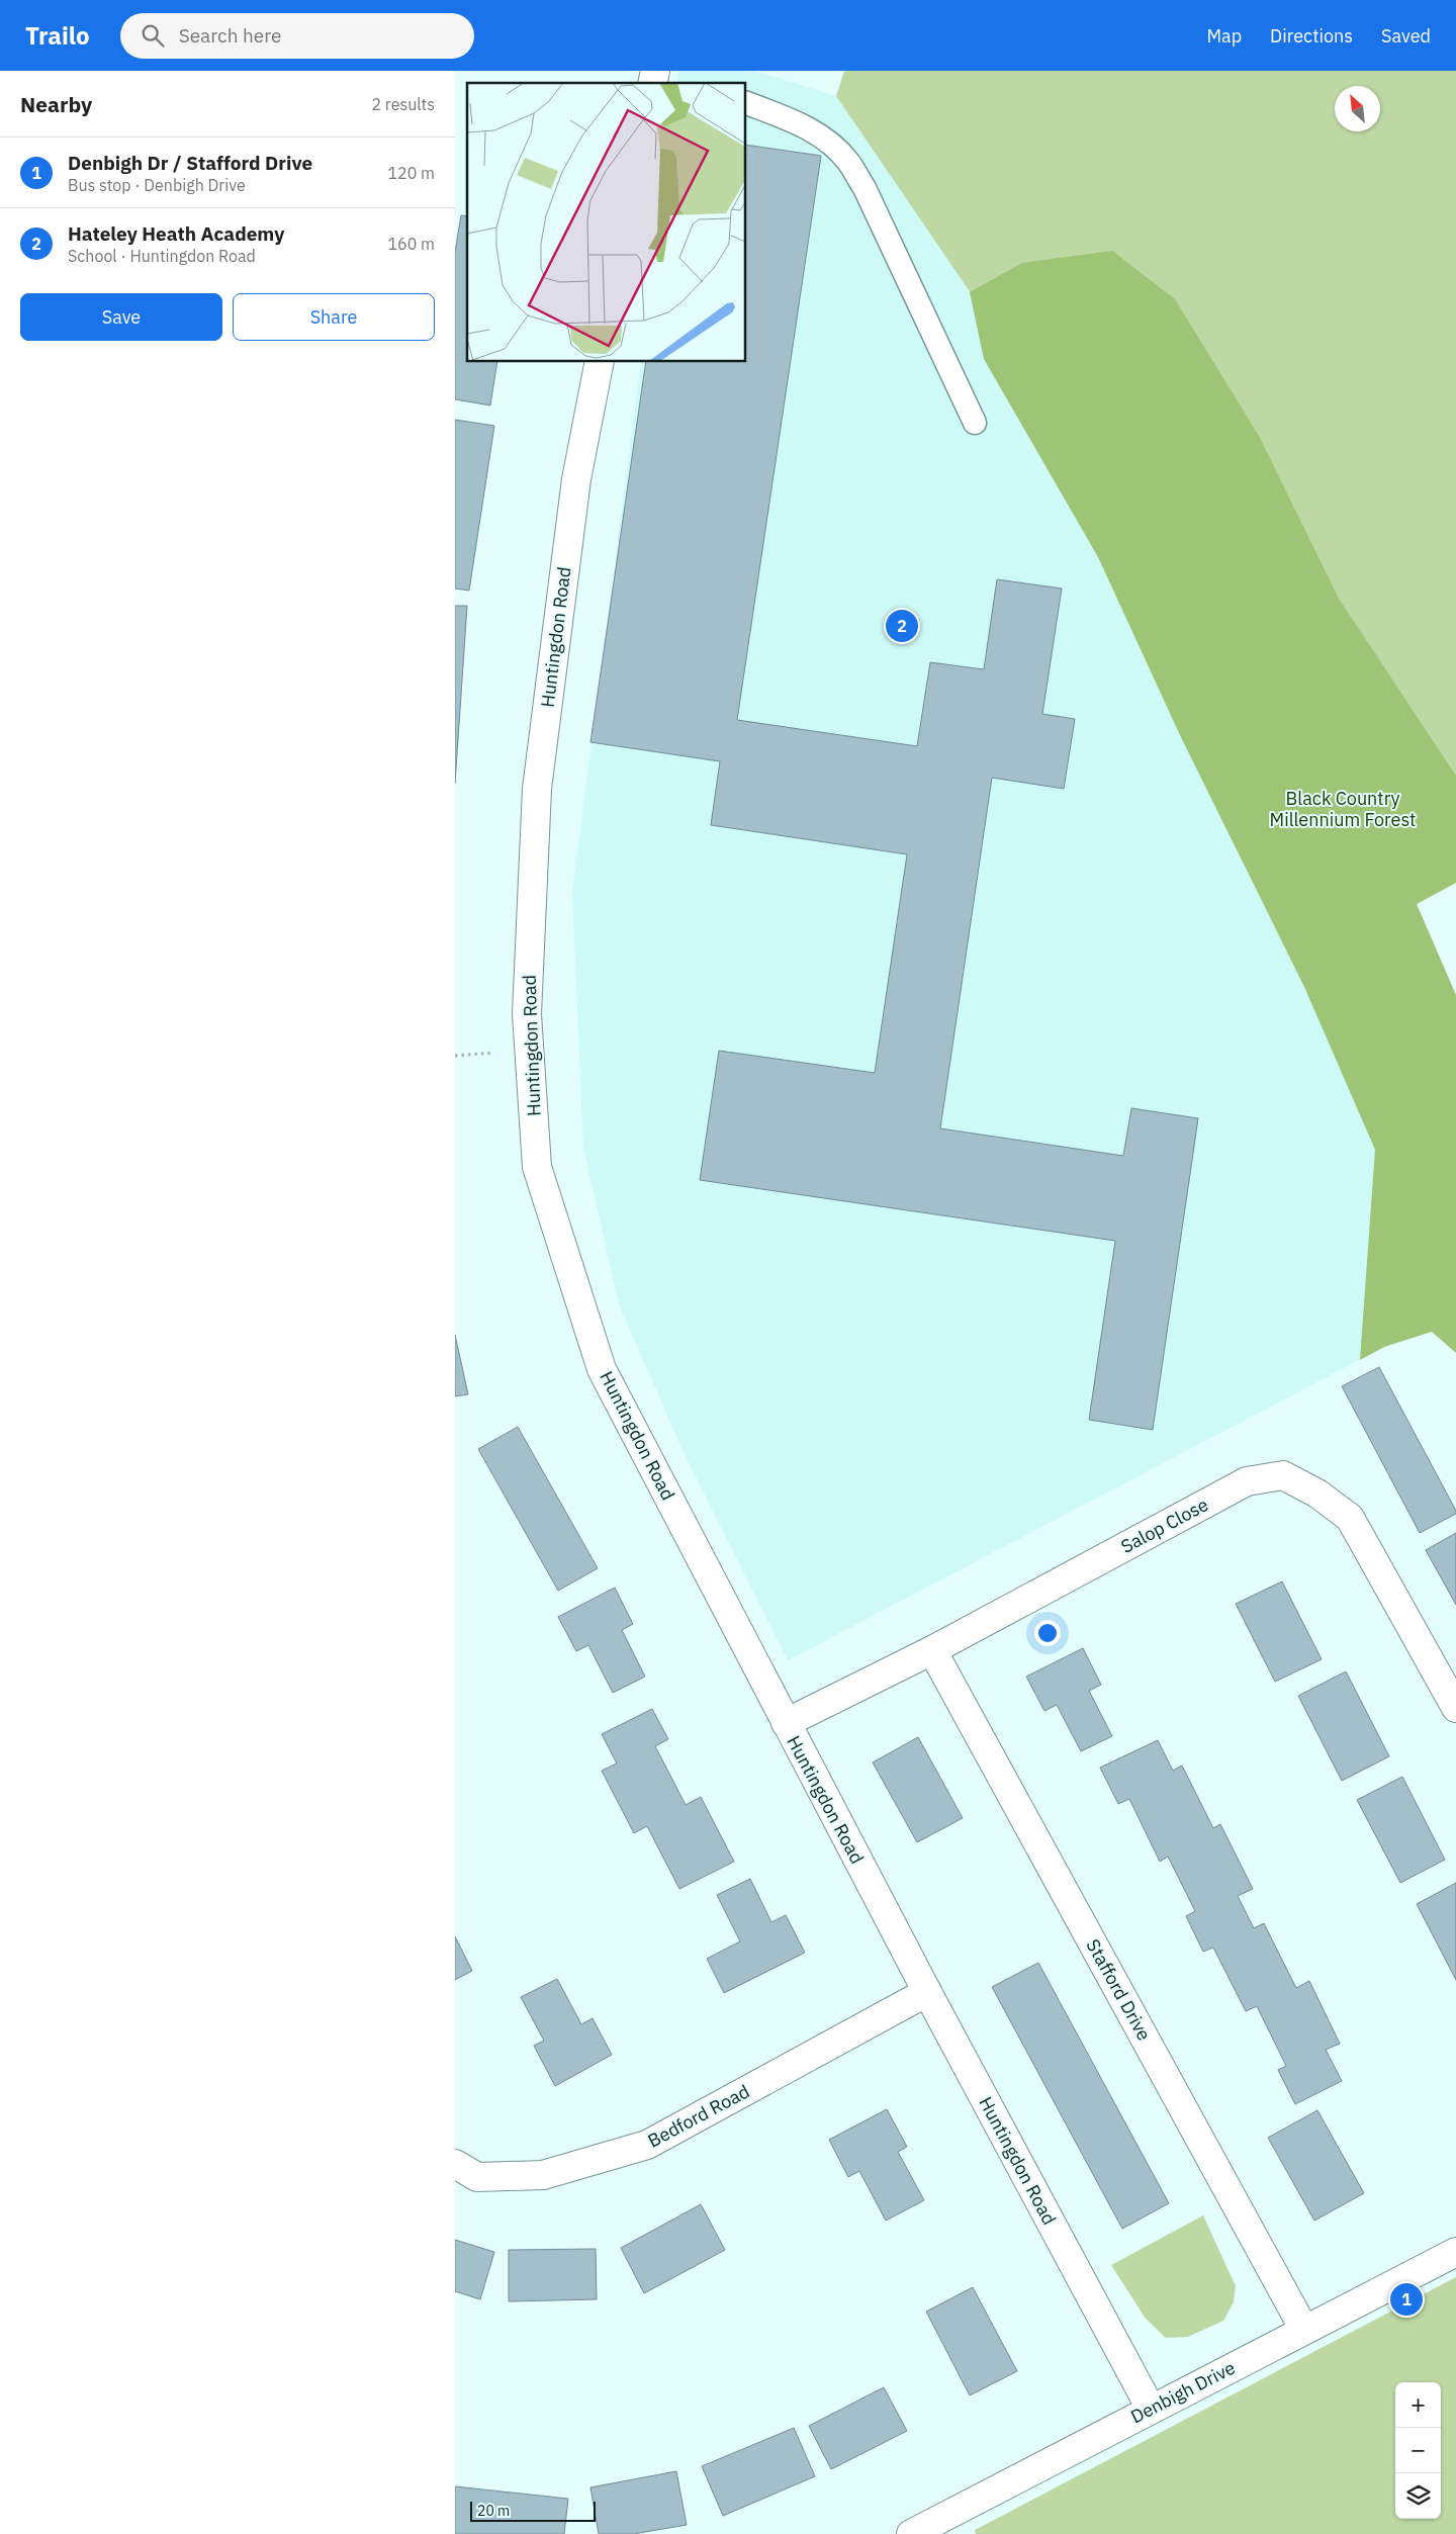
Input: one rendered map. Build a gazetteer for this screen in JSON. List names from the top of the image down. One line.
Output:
{"streets":{"street":["Huntingdon Road","Salop Close","Stafford Drive","Bedford Road","Denbigh Drive"]},"crossings":[["Huntingdon Road","Salop Close"],["Huntingdon Road","Bedford Road"],["Huntingdon Road","Denbigh Drive"],["Salop Close","Stafford Drive"],["Stafford Drive","Denbigh Drive"]],"parks":["Black Country Millennium Forest"],"scale_bar":"20 m","north":"top left","page":{"header":"Trailo","search":"Search here","nav":["Map","Directions","Saved"],"heading":["Nearby","2 results"],"list":[{"mark":"1","name":"Denbigh Dr / Stafford Drive","note":"Bus stop · Denbigh Drive","value":"120 m"},{"mark":"2","name":"Hateley Heath Academy","note":"School · Huntingdon Road","value":"160 m"}],"buttons":["Save","Share"],"pins":["2","1"],"map_buttons":["+","−"],"scale":"20 m"}}
